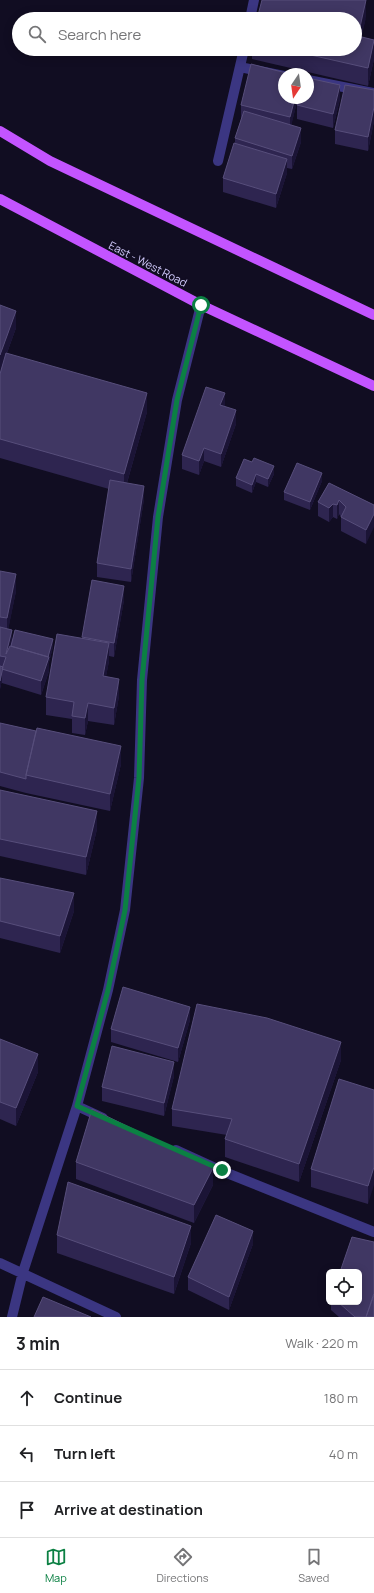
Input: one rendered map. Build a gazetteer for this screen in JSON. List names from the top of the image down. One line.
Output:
{"streets":{"main road":["East - West Road"]},"north":"bottom","page":{"search":"Search here","heading":["3 min","Walk · 220 m"],"list":[["Continue","180 m"],["Turn left","40 m"],"Arrive at destination"],"nav":["Map","Directions","Saved"]}}
